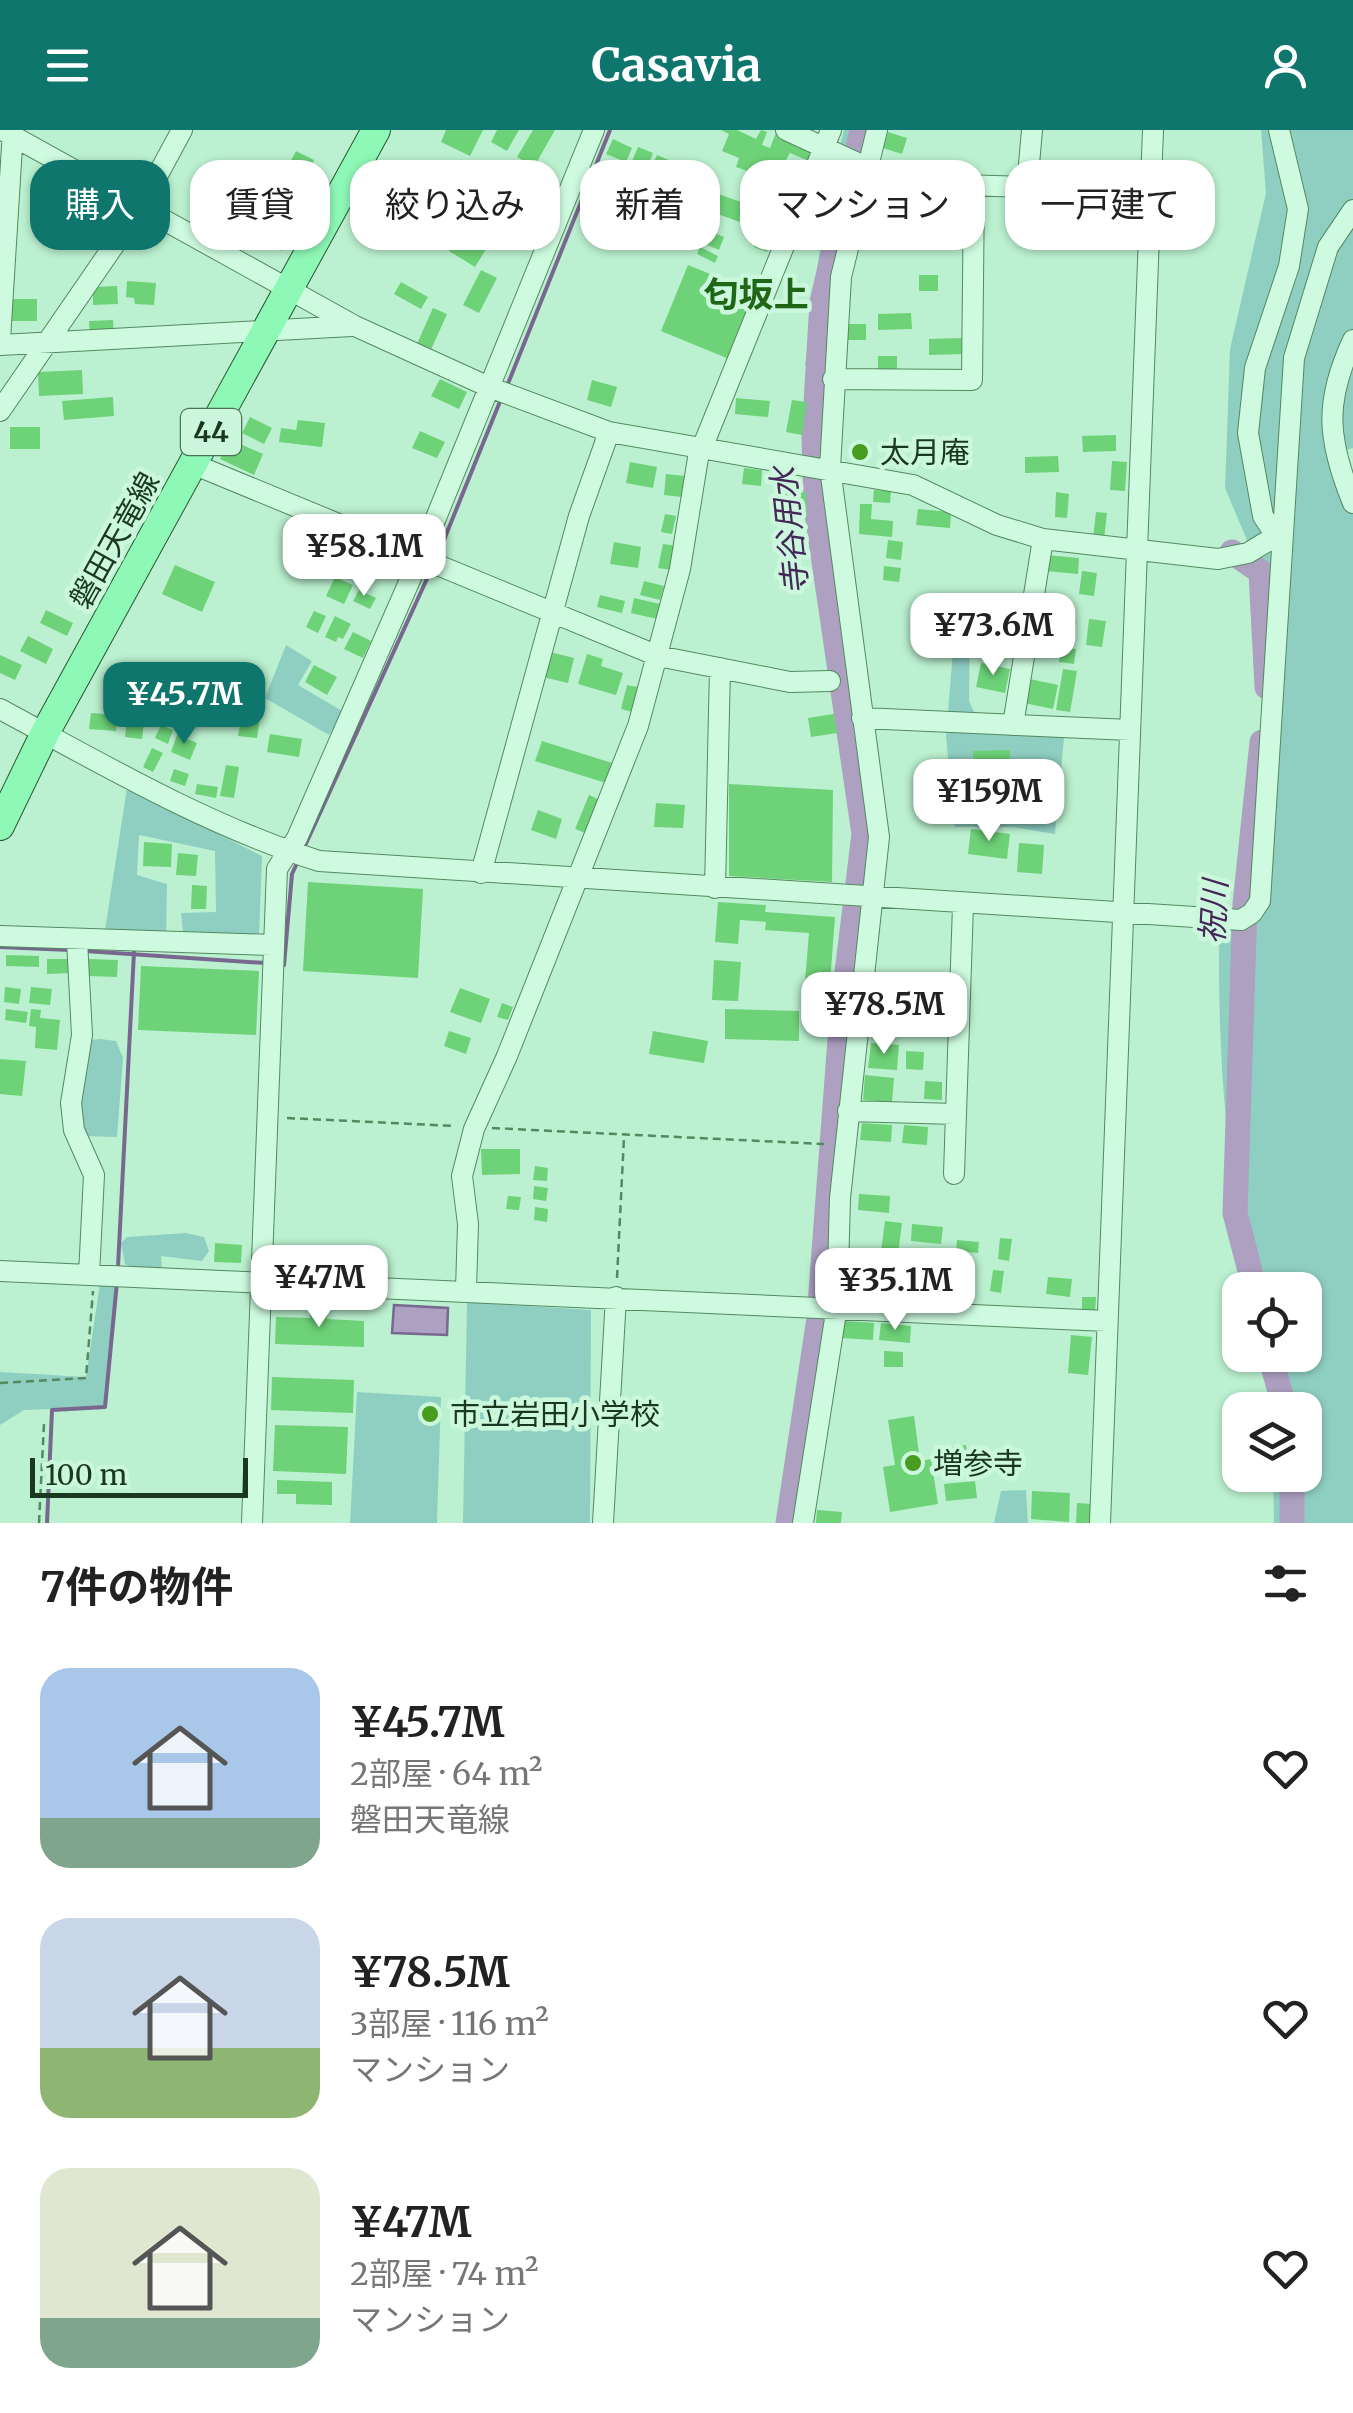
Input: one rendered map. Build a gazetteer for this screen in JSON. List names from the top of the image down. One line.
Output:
{"streets":{"main road":["44","磐田天竜線"]},"districts":["匂坂上"],"water":["寺谷用水","祝川"],"places":["太月庵","市立岩田小学校","増参寺"],"scale_bar":"100 m","page":{"header":"Casavia","chip":["購入","賃貸","絞り込み","新着","マンション","一戸建て"],"price":["¥58.1M","¥73.6M","¥45.7M","¥159M","¥78.5M","¥47M","¥35.1M"],"scale":"100 m","heading":"7件の物件","list":[{"name":"¥45.7M","note":"2部屋 · 64 m² · 磐田天竜線"},{"name":"¥78.5M","note":"3部屋 · 116 m² · マンション"},{"name":"¥47M","note":"2部屋 · 74 m² · マンション"}]}}
